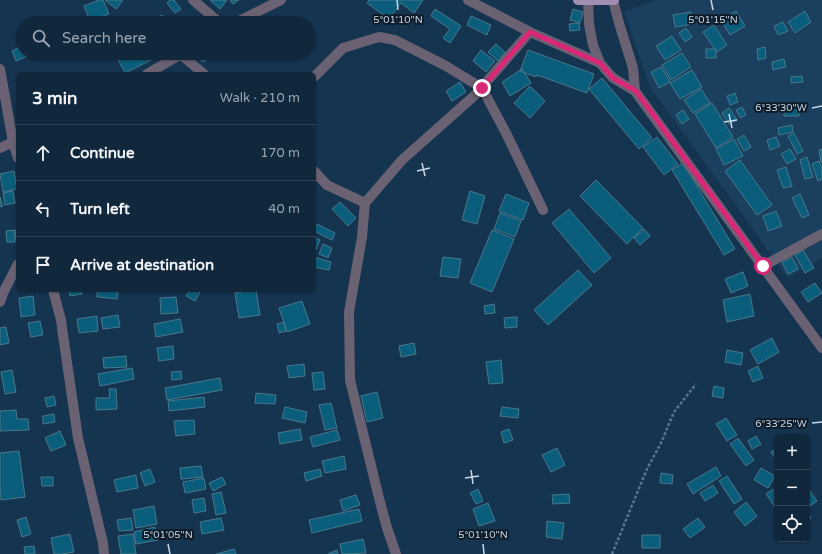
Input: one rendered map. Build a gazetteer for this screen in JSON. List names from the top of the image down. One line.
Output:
{"page":{"search":"Search here","heading":["3 min","Walk · 210 m"],"list":[["Continue","170 m"],["Turn left","40 m"],"Arrive at destination"],"map_buttons":["+","−"]},"coordinates":["5°01'10\"N","5°01'15\"N","6°33'30\"W","6°33'25\"W","5°01'05\"N"]}
